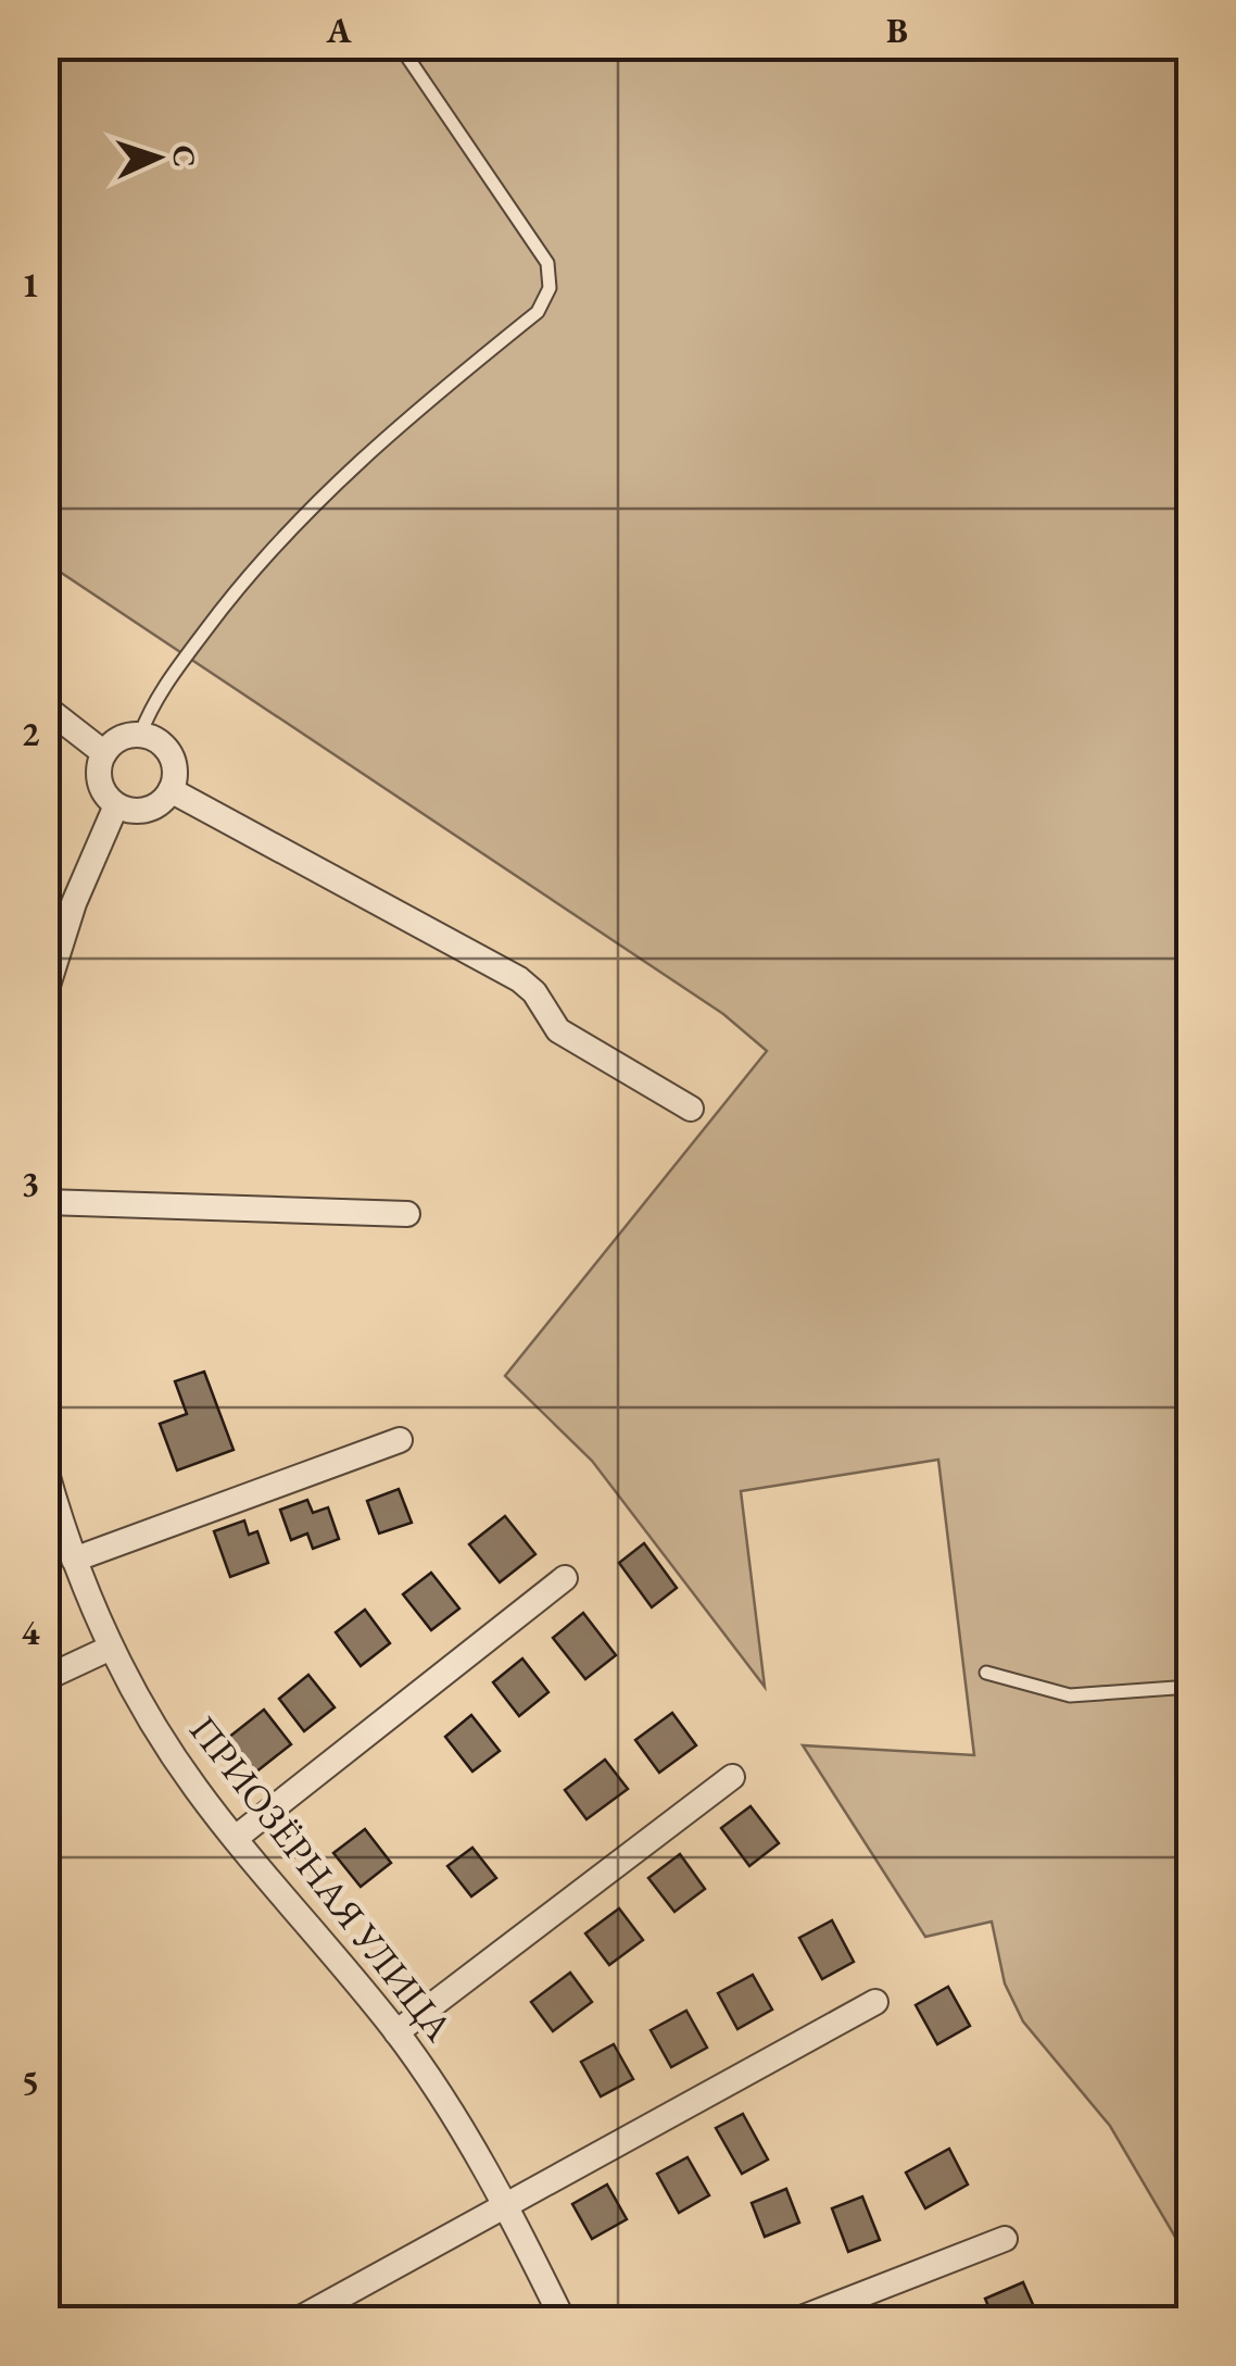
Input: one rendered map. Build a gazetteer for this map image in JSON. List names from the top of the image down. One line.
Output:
{"streets":{"street":["ПРИОЗЁРНАЯ УЛИЦА"]},"north":"right","grid":{"columns":["A","B"],"rows":["1","2","3","4","5"]}}
